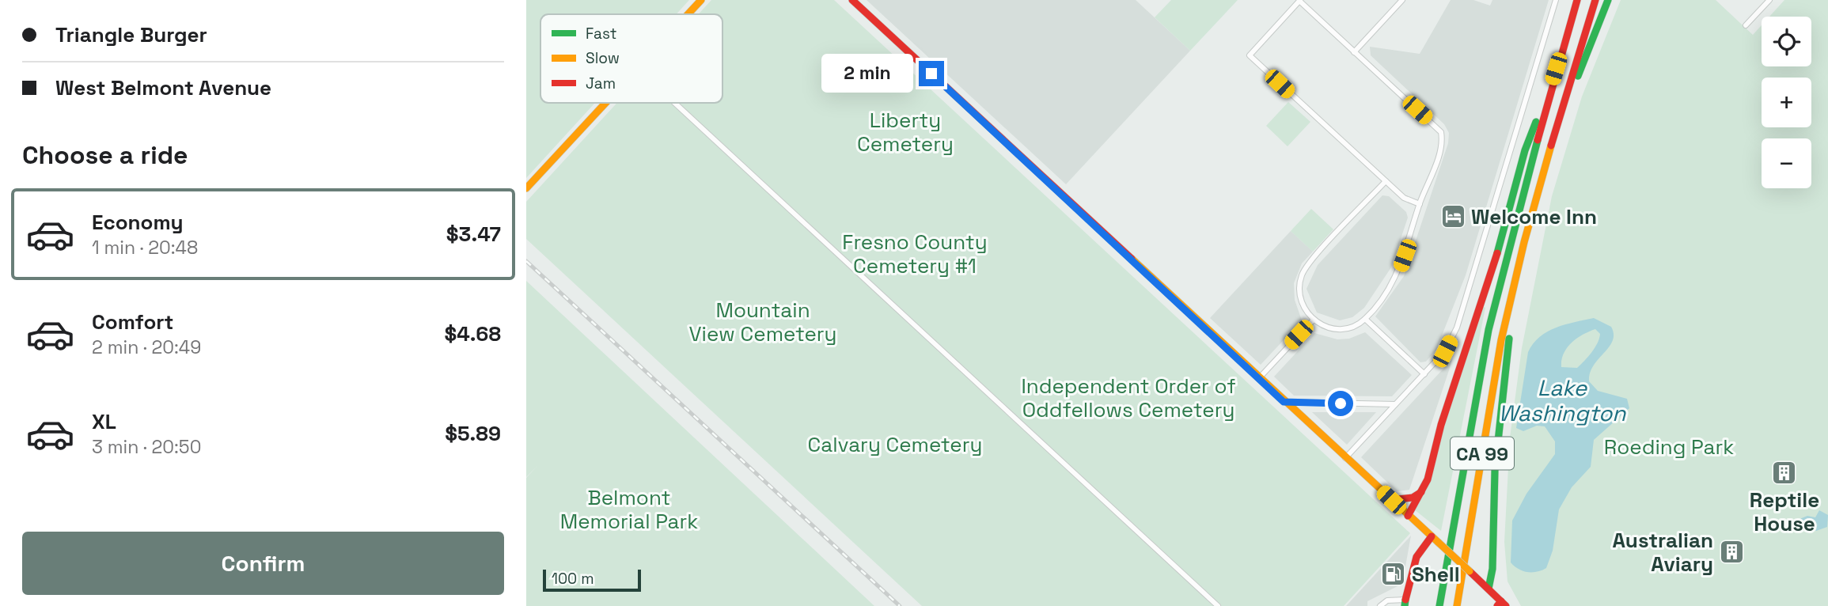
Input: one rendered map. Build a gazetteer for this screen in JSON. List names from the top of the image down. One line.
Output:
{"streets":{"main road":["CA 99"]},"water":["Lake Washington"],"parks":["Liberty Cemetery","Fresno County Cemetery #1","Mountain View Cemetery","Independent Order of Oddfellows Cemetery","Calvary Cemetery","Roeding Park","Belmont Memorial Park"],"places":{"hotel":["Welcome Inn"],"building":["Reptile House","Australian Aviary"],"fuel station":["Shell"]},"legend":["Fast","Slow","Jam"],"scale_bar":"100 m","page":{"banner":["Triangle Burger","West Belmont Avenue"],"map_buttons":["+","−"],"bubble":"2 min","heading":"Choose a ride","list":[{"name":"Economy","note":"1 min · 20:48","value":"$3.47"},{"name":"Comfort","note":"2 min · 20:49","value":"$4.68"},{"name":"XL","note":"3 min · 20:50","value":"$5.89"}],"buttons":"Confirm","scale":"100 m"}}
